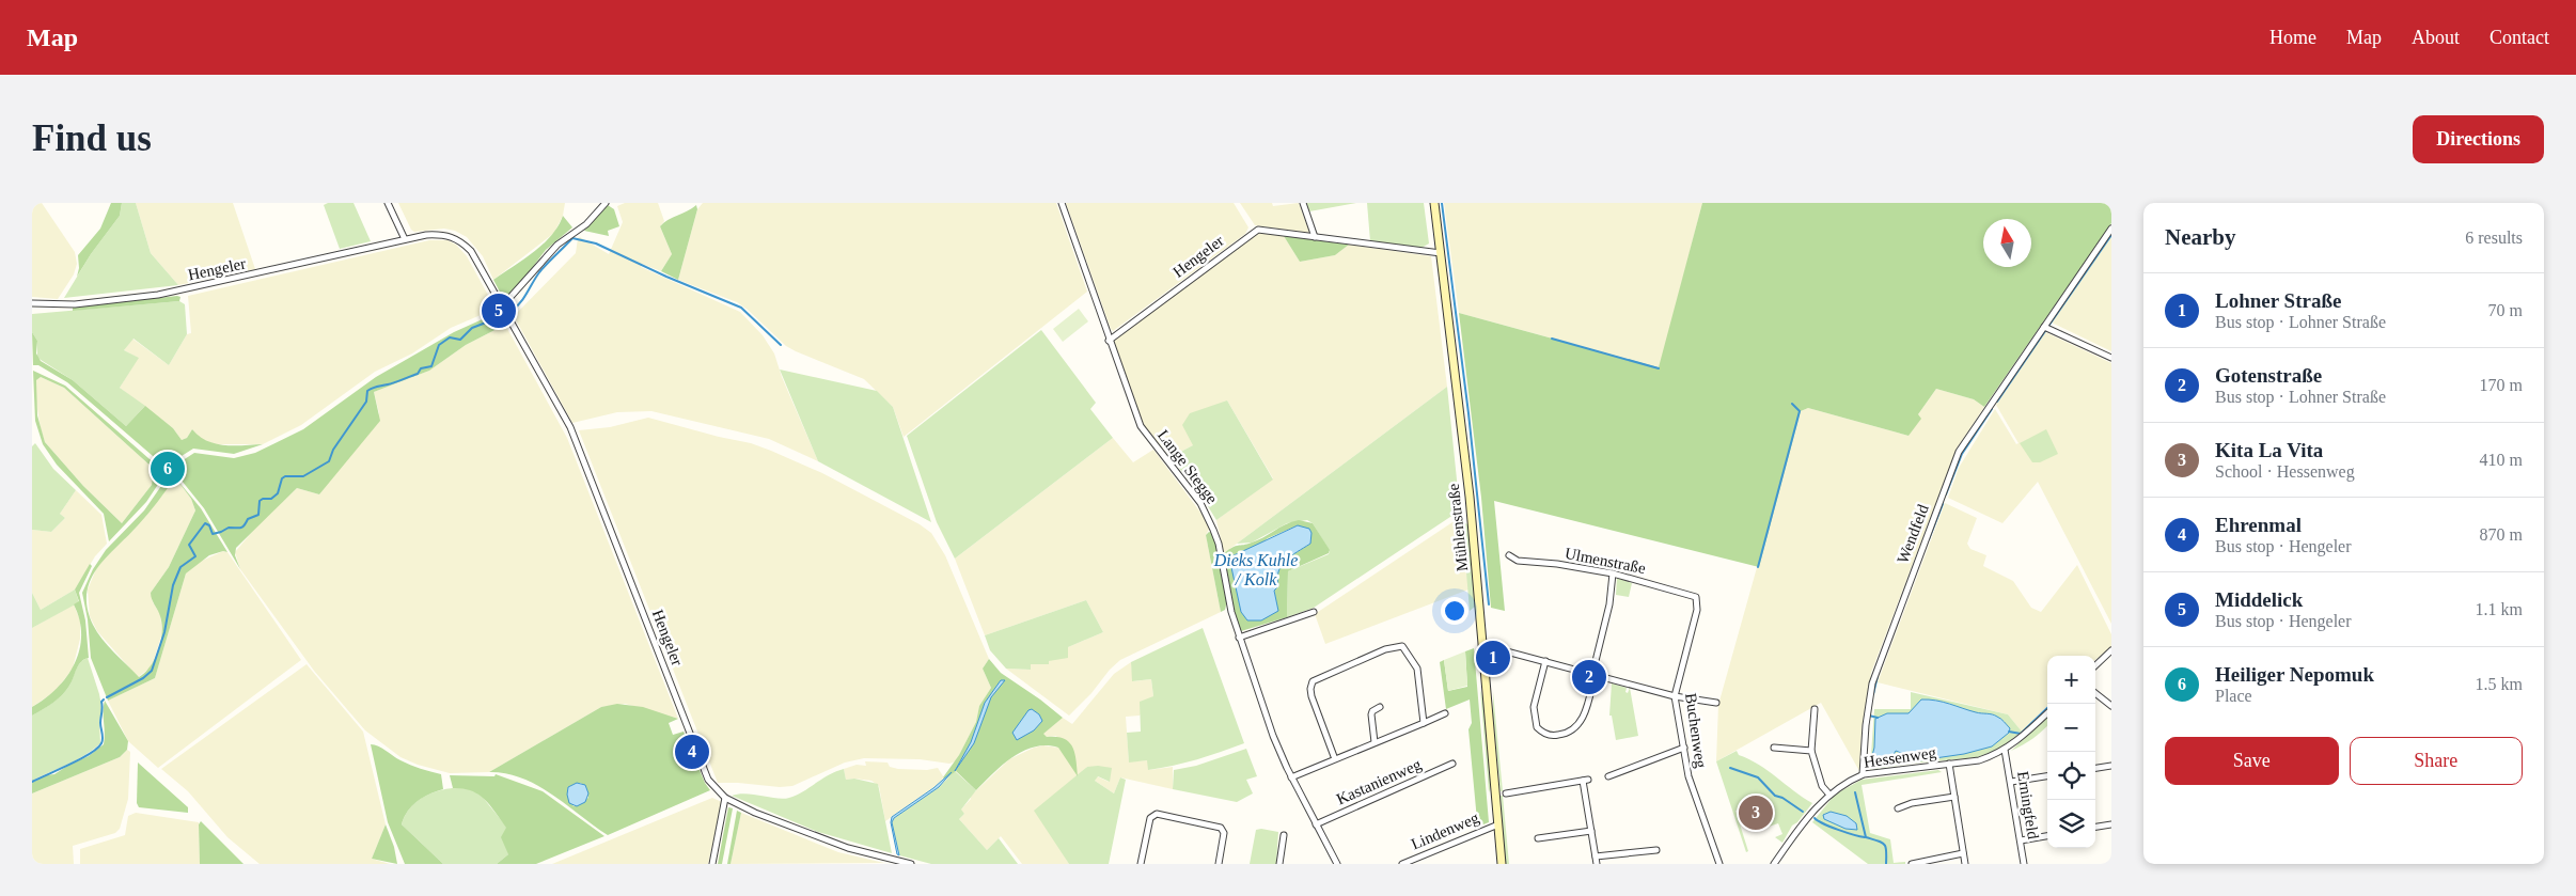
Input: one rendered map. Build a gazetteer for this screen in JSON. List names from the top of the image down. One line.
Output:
{"streets":{"main road":["Mühlenstraße"],"street":["Hengeler","Lange Stegge","Wendfeld","Ulmenstraße","Buchenweg","Hessenweg","Kastanienweg","Erningfeld","Lindenweg"]},"crossings":[["Hengeler","Lange Stegge"],["Hengeler","Mühlenstraße"],["Lange Stegge","Kastanienweg"],["Mühlenstraße","Lindenweg"],["Wendfeld","Hessenweg"],["Ulmenstraße","Buchenweg"],["Hessenweg","Erningfeld"]],"water":["Dieks Kuhle / Kolk"],"north":"top","page":{"header":"Map","nav":["Home","Map","About","Contact"],"buttons":["Directions",["Save","Share"]],"title":"Find us","heading":["Nearby","6 results"],"list":[{"mark":"1","name":"Lohner Straße","note":"Bus stop · Lohner Straße","value":"70 m"},{"mark":"2","name":"Gotenstraße","note":"Bus stop · Lohner Straße","value":"170 m"},{"mark":"3","name":"Kita La Vita","note":"School · Hessenweg","value":"410 m"},{"mark":"4","name":"Ehrenmal","note":"Bus stop · Hengeler","value":"870 m"},{"mark":"5","name":"Middelick","note":"Bus stop · Hengeler","value":"1.1 km"},{"mark":"6","name":"Heiliger Nepomuk","note":"Place","value":"1.5 km"}],"pins":["5","6","1","2","4","3"],"map_buttons":["+","−"]}}
